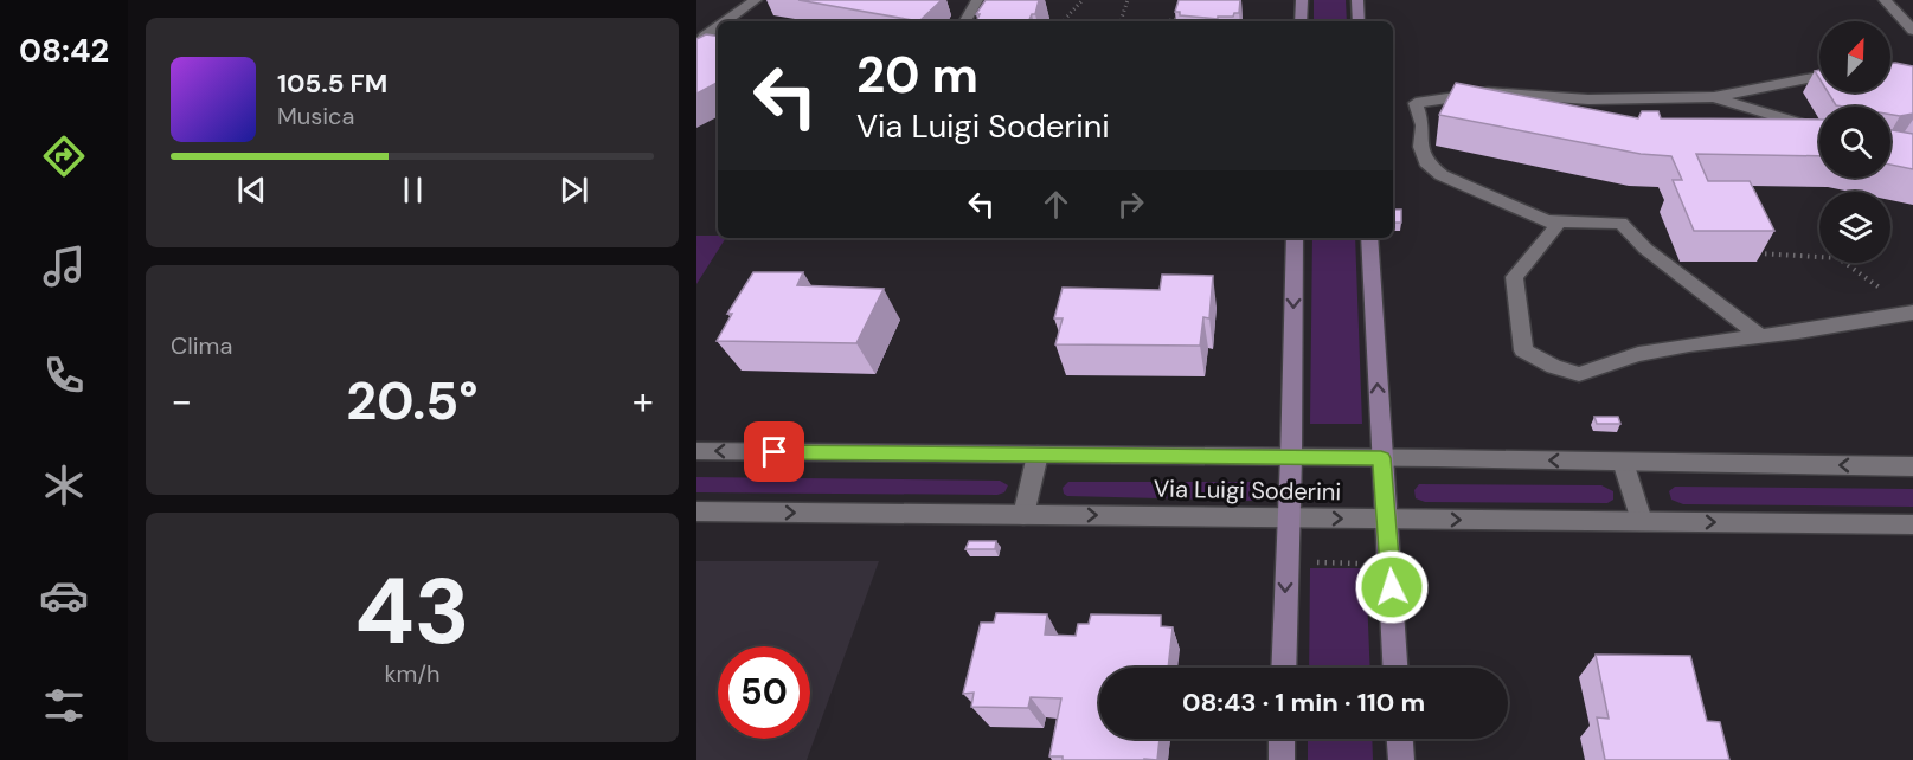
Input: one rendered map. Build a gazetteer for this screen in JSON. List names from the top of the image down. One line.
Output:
{"streets":{"street":["Via Luigi Soderini"]},"north":"top right","page":{"tabs":"08:42","turn":["20 m","Via Luigi Soderini"],"song":["105.5 FM","Musica"],"tile":["Clima",["43","km/h"]],"heat":["−","20.5°","+"],"limit":"50","trip":"08:43 · 1 min · 110 m"}}
